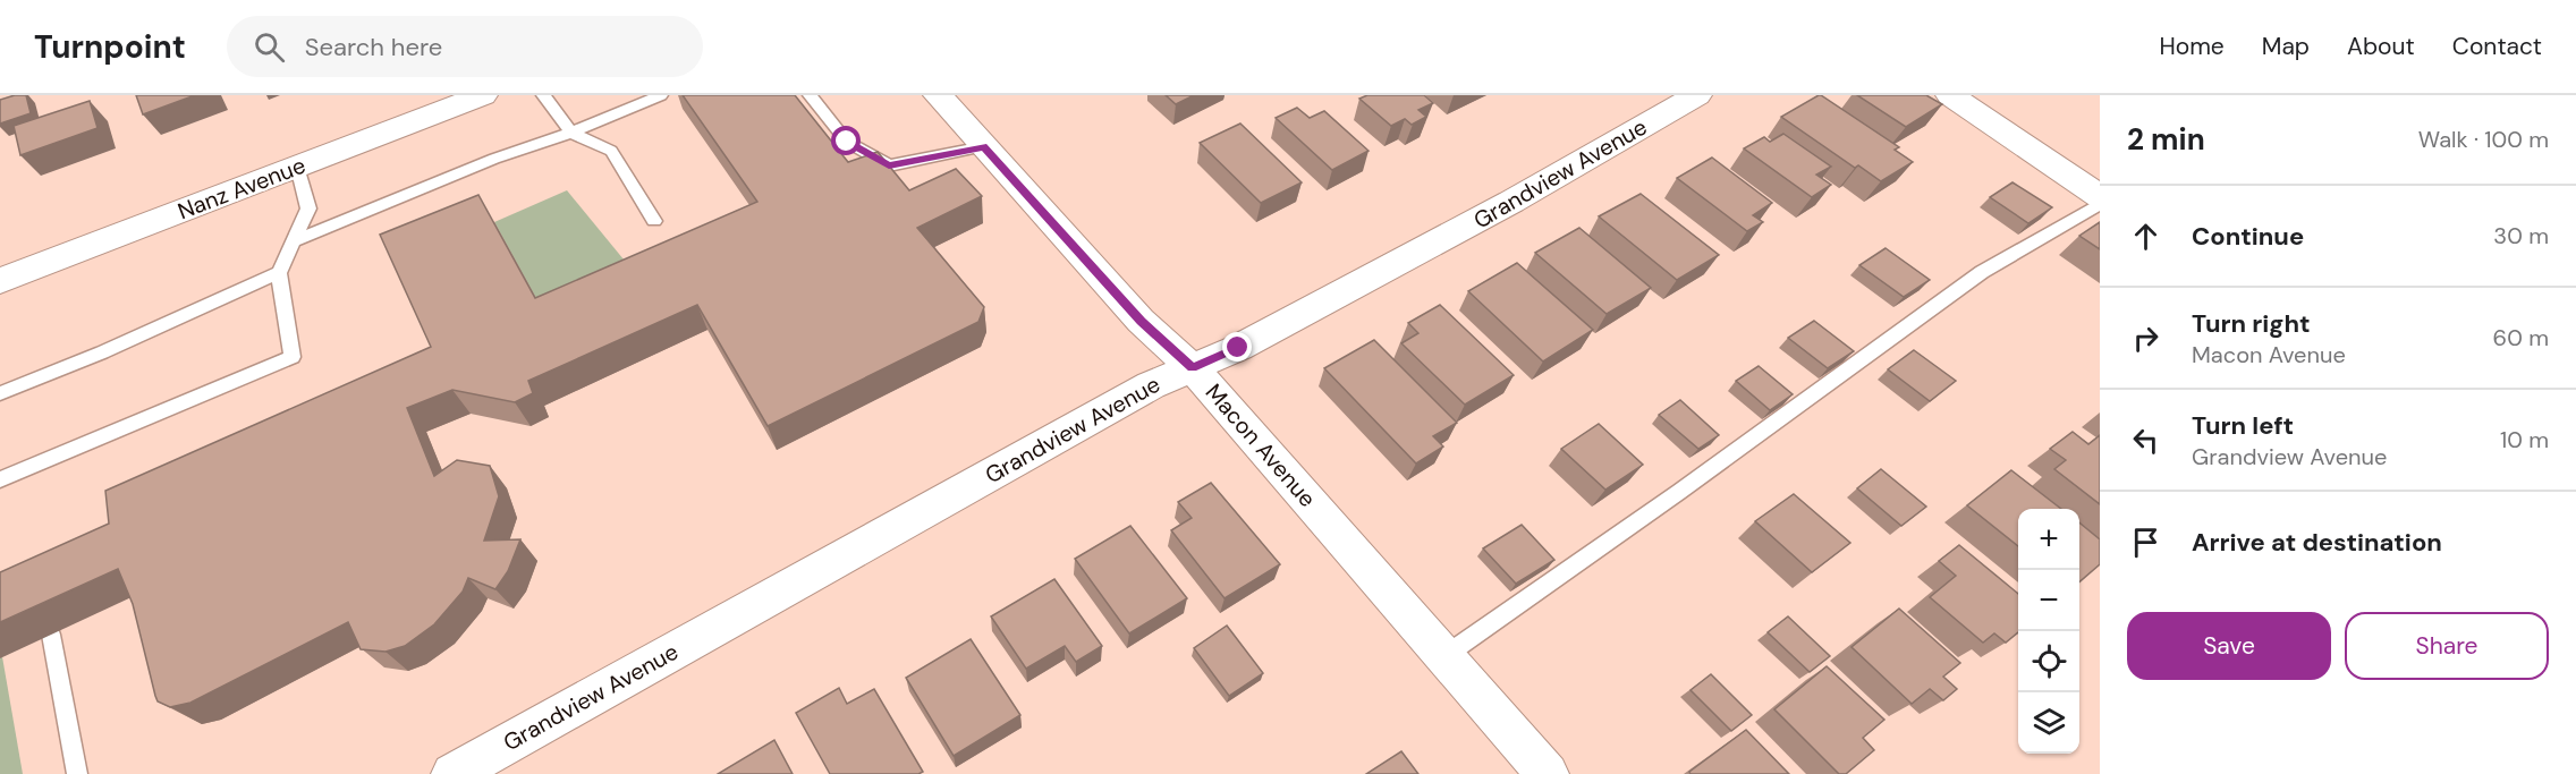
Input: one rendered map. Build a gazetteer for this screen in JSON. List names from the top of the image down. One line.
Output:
{"streets":{"street":["Grandview Avenue","Nanz Avenue","Macon Avenue"]},"crossings":[["Grandview Avenue","Macon Avenue"]],"page":{"header":"Turnpoint","search":"Search here","nav":["Home","Map","About","Contact"],"heading":["2 min","Walk · 100 m"],"list":[["Continue","30 m"],["Turn right","Macon Avenue","60 m"],["Turn left","Grandview Avenue","10 m"],"Arrive at destination"],"map_buttons":["+","−"],"buttons":["Save","Share"]}}
